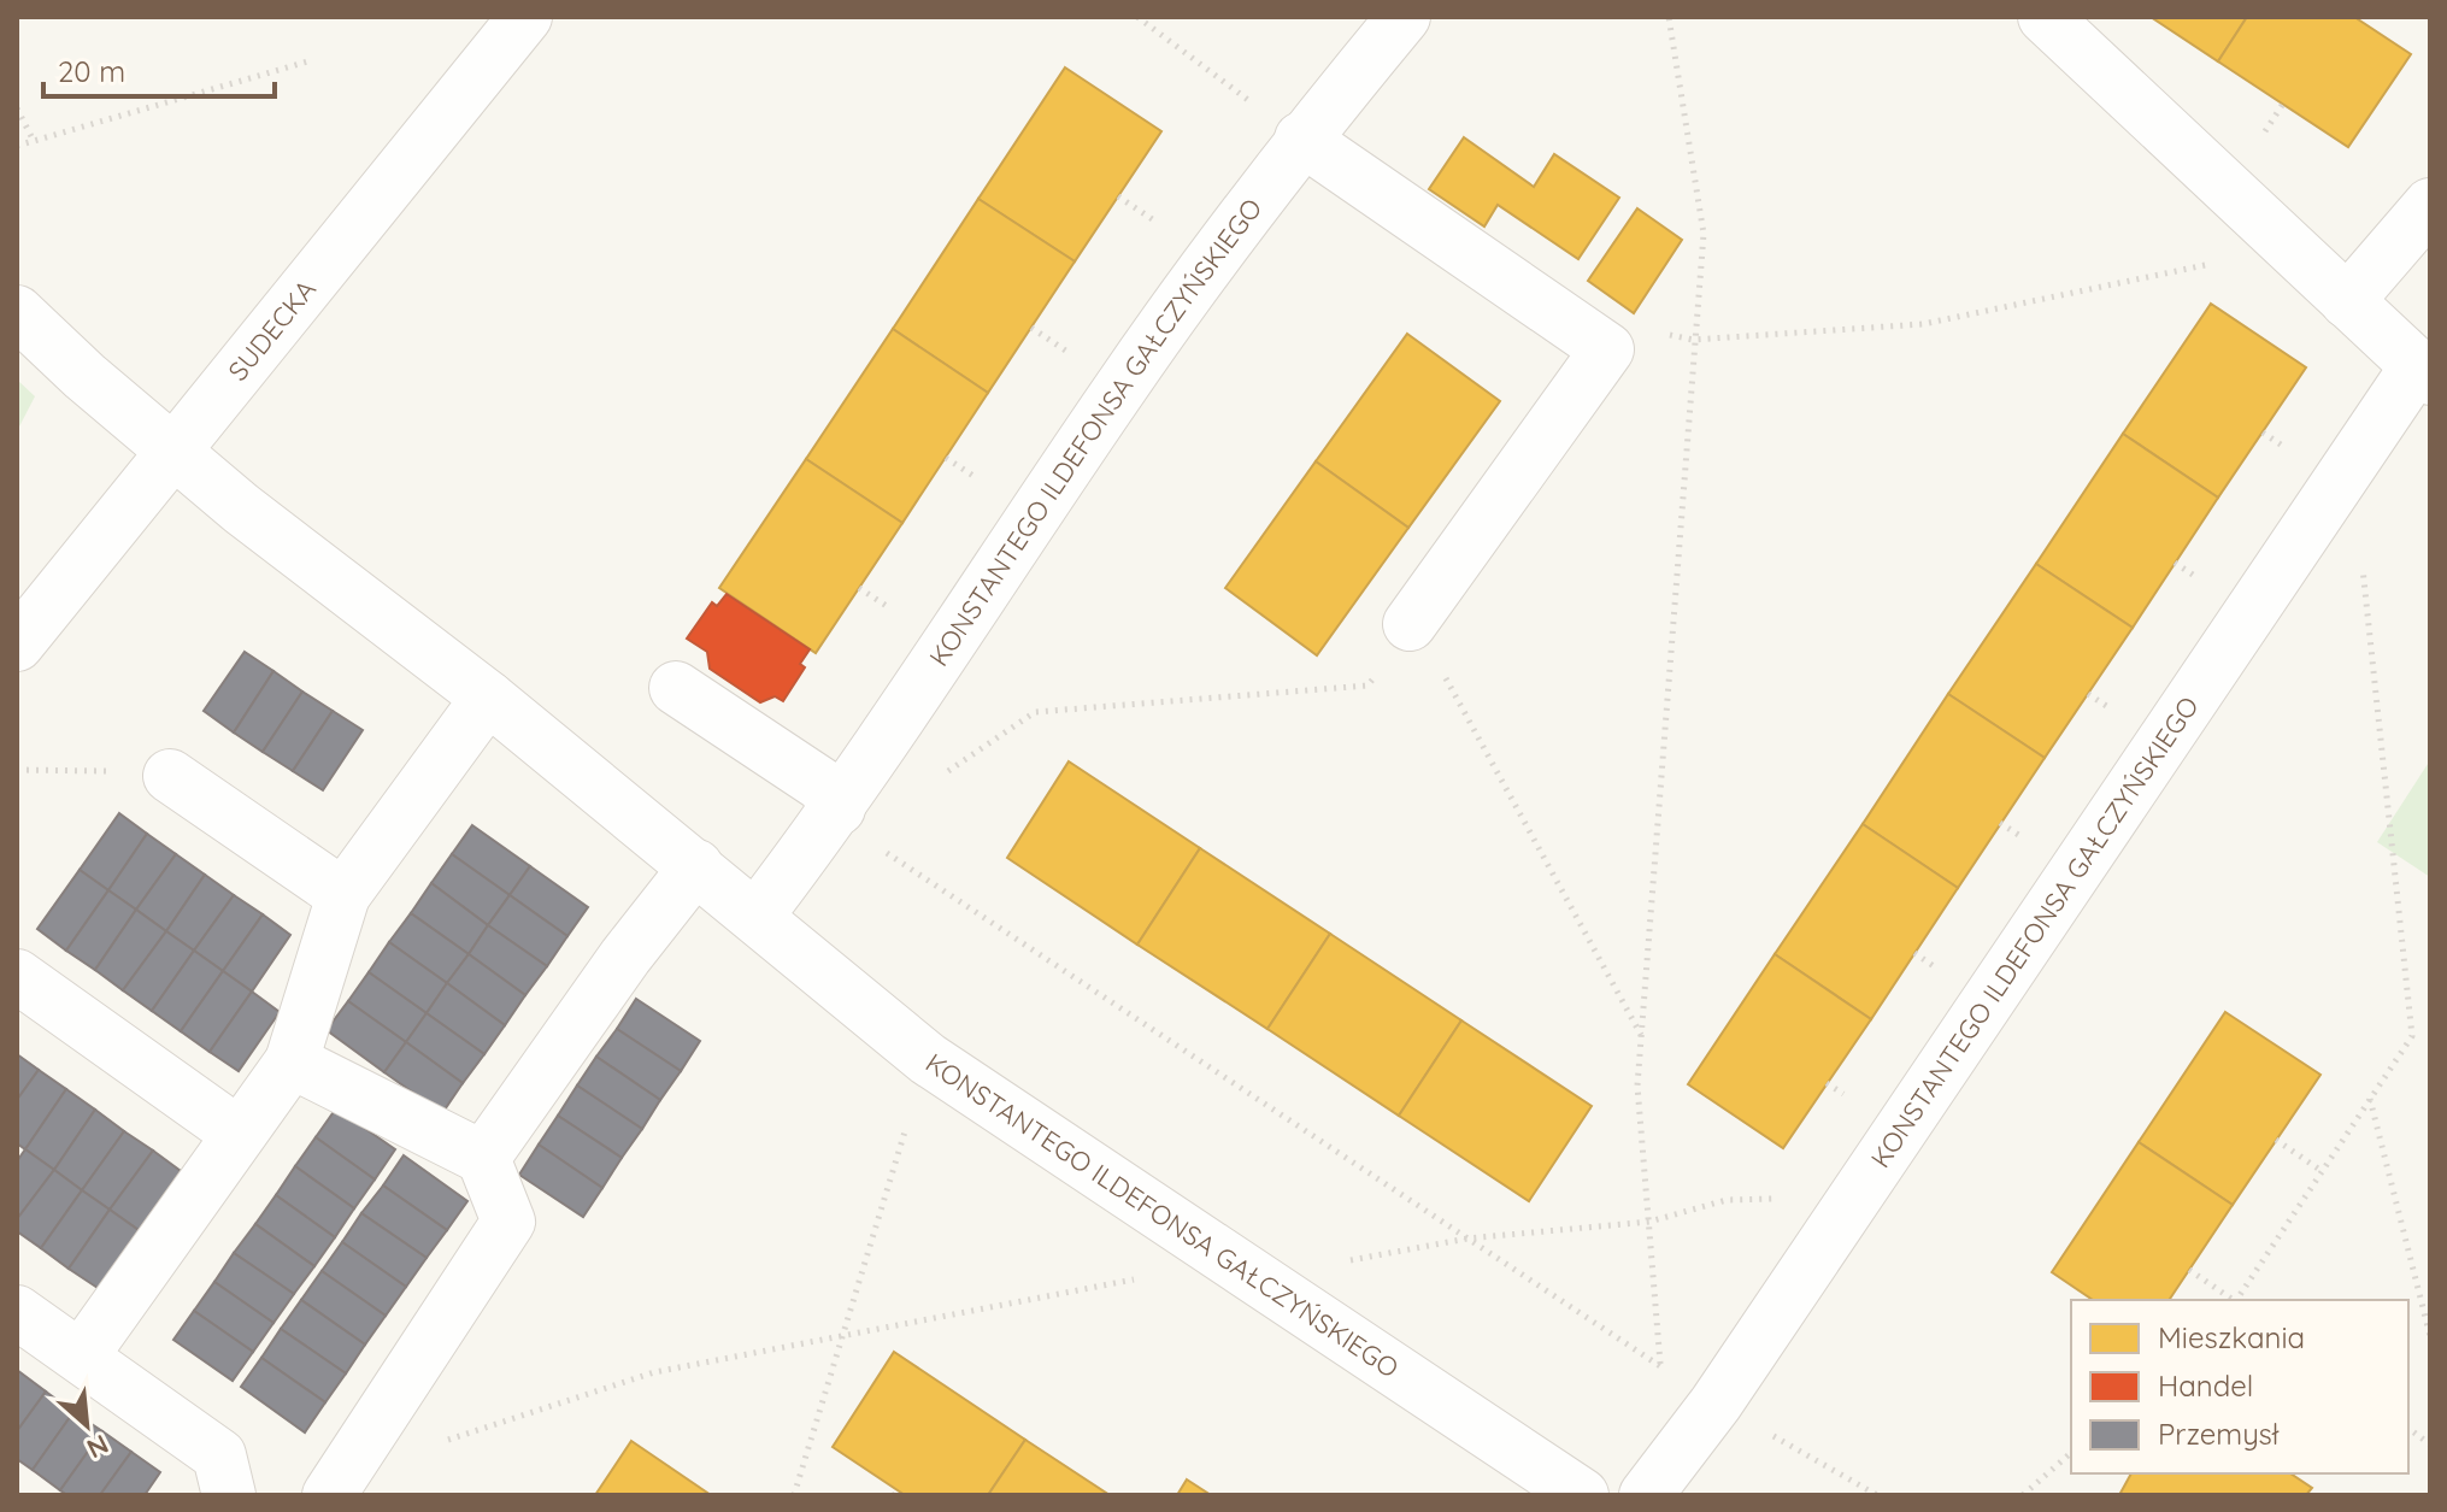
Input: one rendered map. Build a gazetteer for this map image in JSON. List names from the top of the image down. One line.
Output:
{"streets":{"street":["SUDECKA","KONSTANTEGO ILDEFONSA GAŁCZYŃSKIEGO"]},"crossings":[["SUDECKA","KONSTANTEGO ILDEFONSA GAŁCZYŃSKIEGO"]],"legend":["Mieszkania","Handel","Przemysł"],"scale_bar":"20 m","north":"bottom right"}
